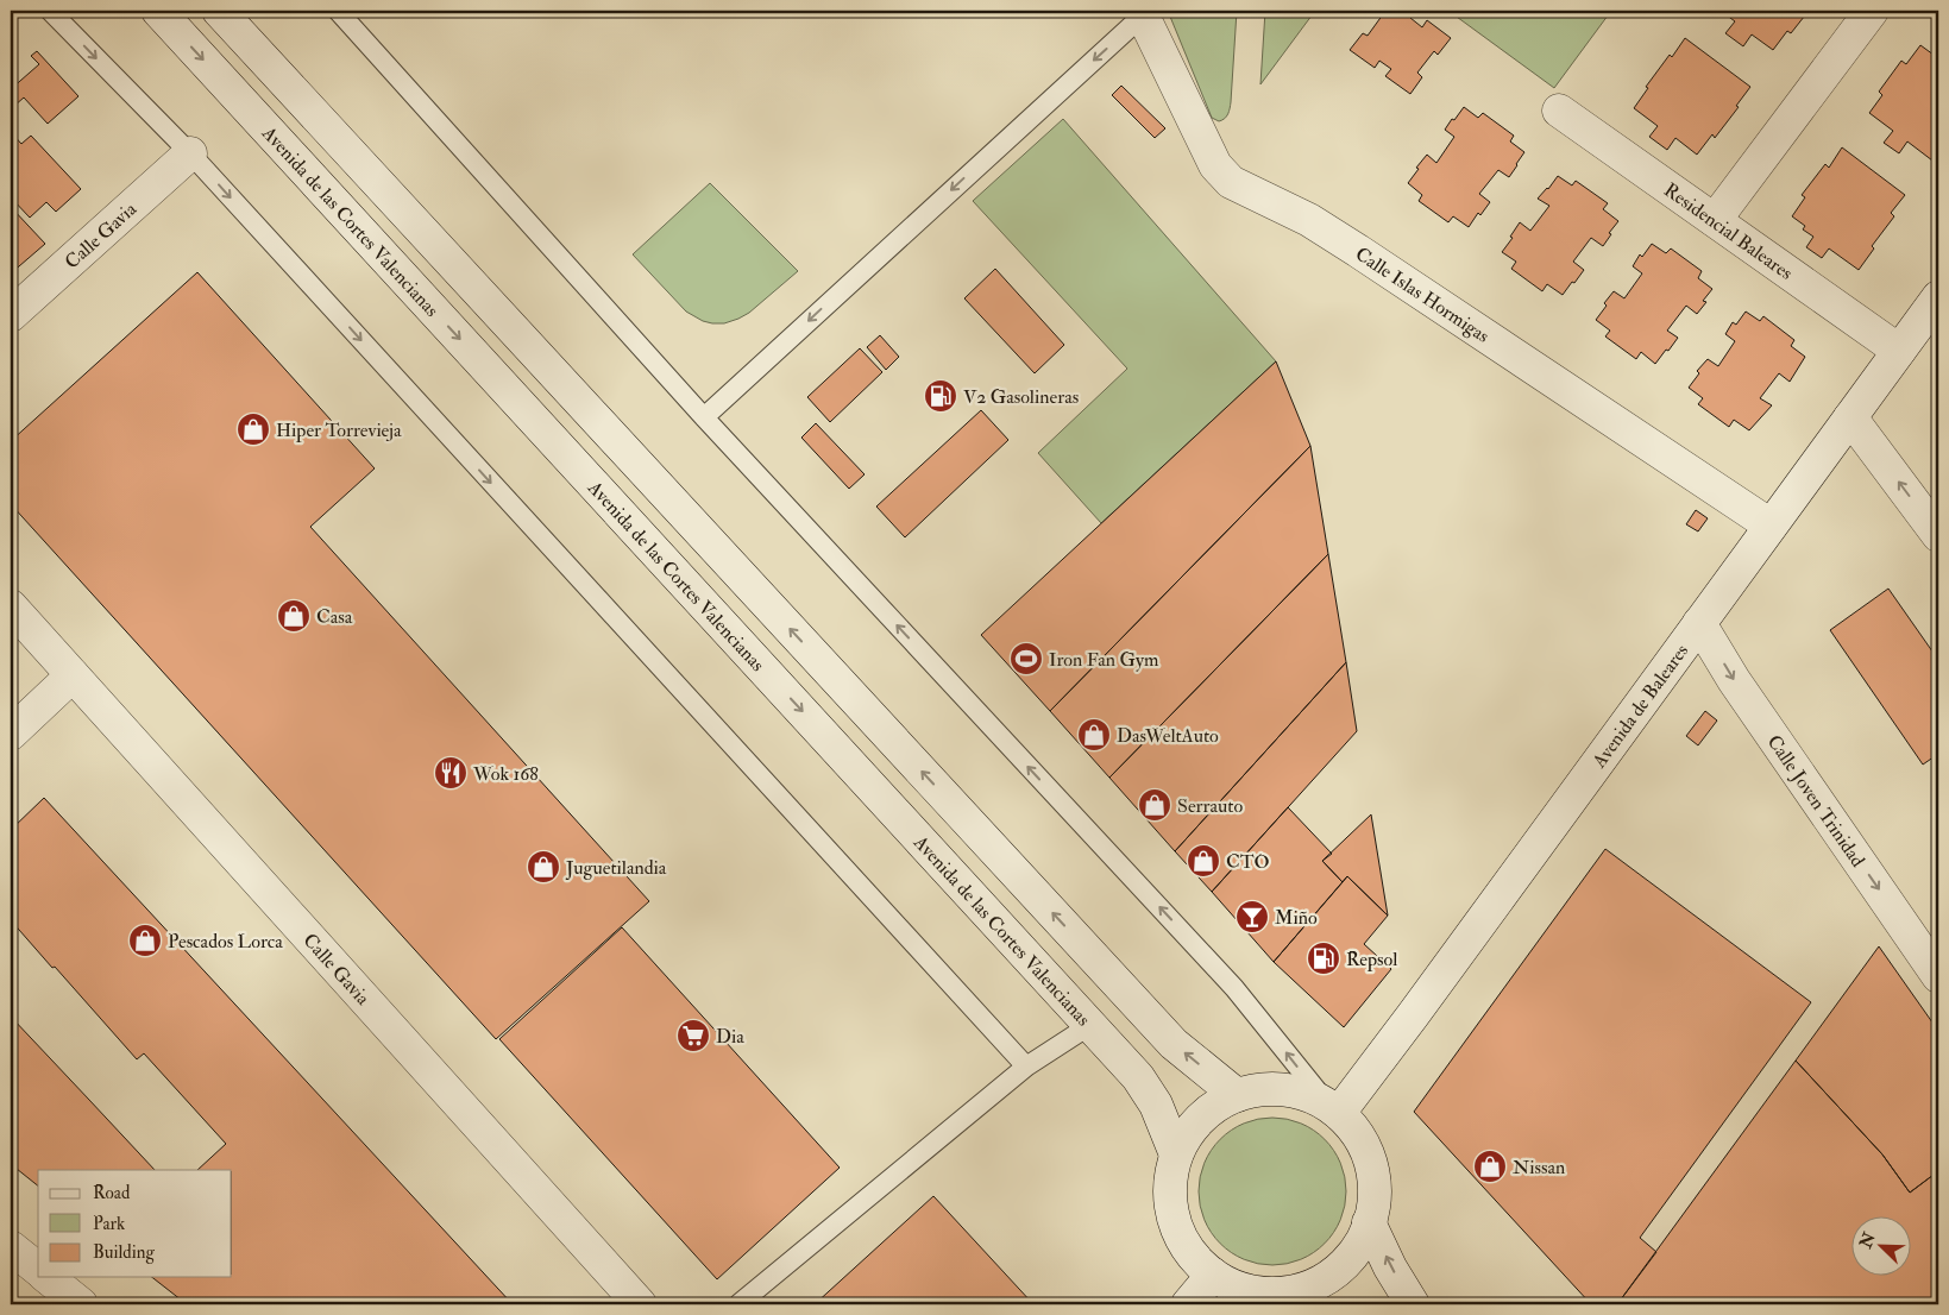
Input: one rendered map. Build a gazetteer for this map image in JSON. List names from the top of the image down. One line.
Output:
{"streets":{"main road":["Avenida de las Cortes Valencianas","Residencial Baleares","Calle Gavia","Calle Islas Hormigas","Avenida de Baleares","Calle Joven Trinidad"]},"crossings":[["Avenida de las Cortes Valencianas","Avenida de Baleares"],["Residencial Baleares","Avenida de Baleares"],["Calle Islas Hormigas","Avenida de Baleares"],["Avenida de Baleares","Calle Joven Trinidad"]],"one_way":["Calle Joven Trinidad"],"places":{"fuel station":["V2 Gasolineras","Repsol"],"shop":["Hiper Torrevieja","Casa","DasWeltAuto","Serrauto","CTO","Juguetilandia","Pescados Lorca","Nissan"],"sports":["Iron Fan Gym"],"restaurant":["Wok 168"],"bar":["Miño"],"supermarket":["Dia"]},"legend":["Road","Park","Building"],"north":"top left"}
